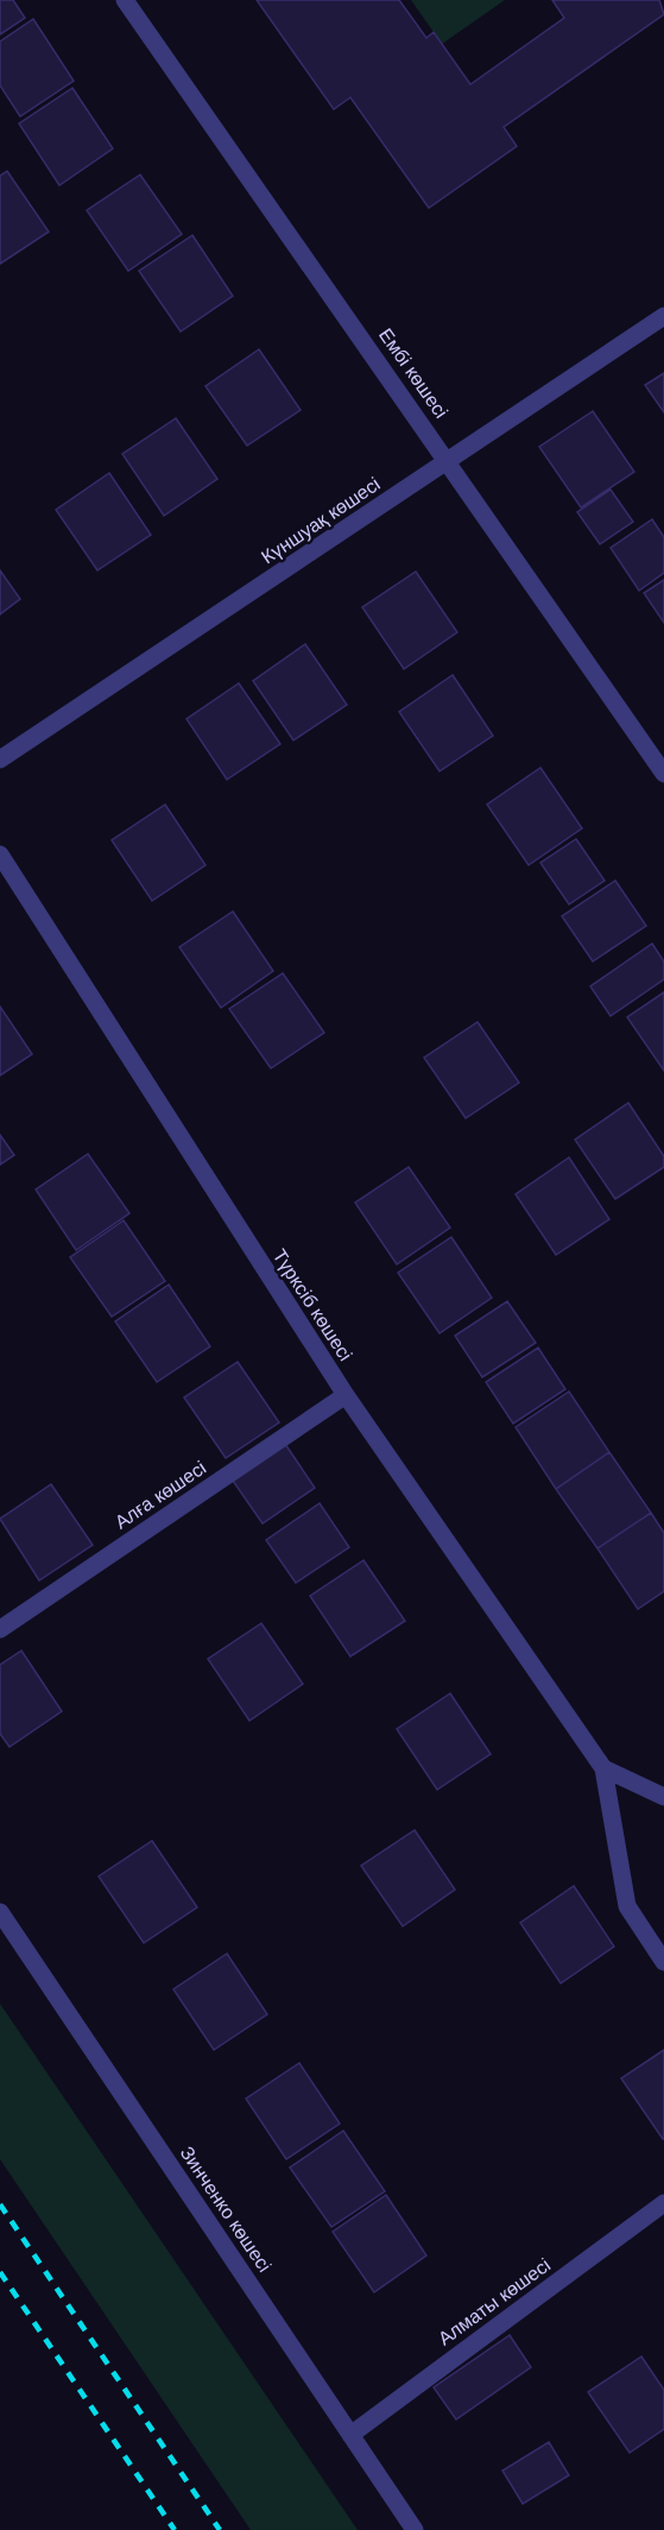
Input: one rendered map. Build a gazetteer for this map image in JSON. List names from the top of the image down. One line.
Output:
{"streets":{"street":["Ембі көшесі","Күншуақ көшесі","Түрксіб көшесі","Алға көшесі","Зинченко көшесі","Алматы көшесі"]},"crossings":[["Ембі көшесі","Күншуақ көшесі"],["Түрксіб көшесі","Алға көшесі"],["Зинченко көшесі","Алматы көшесі"]]}
